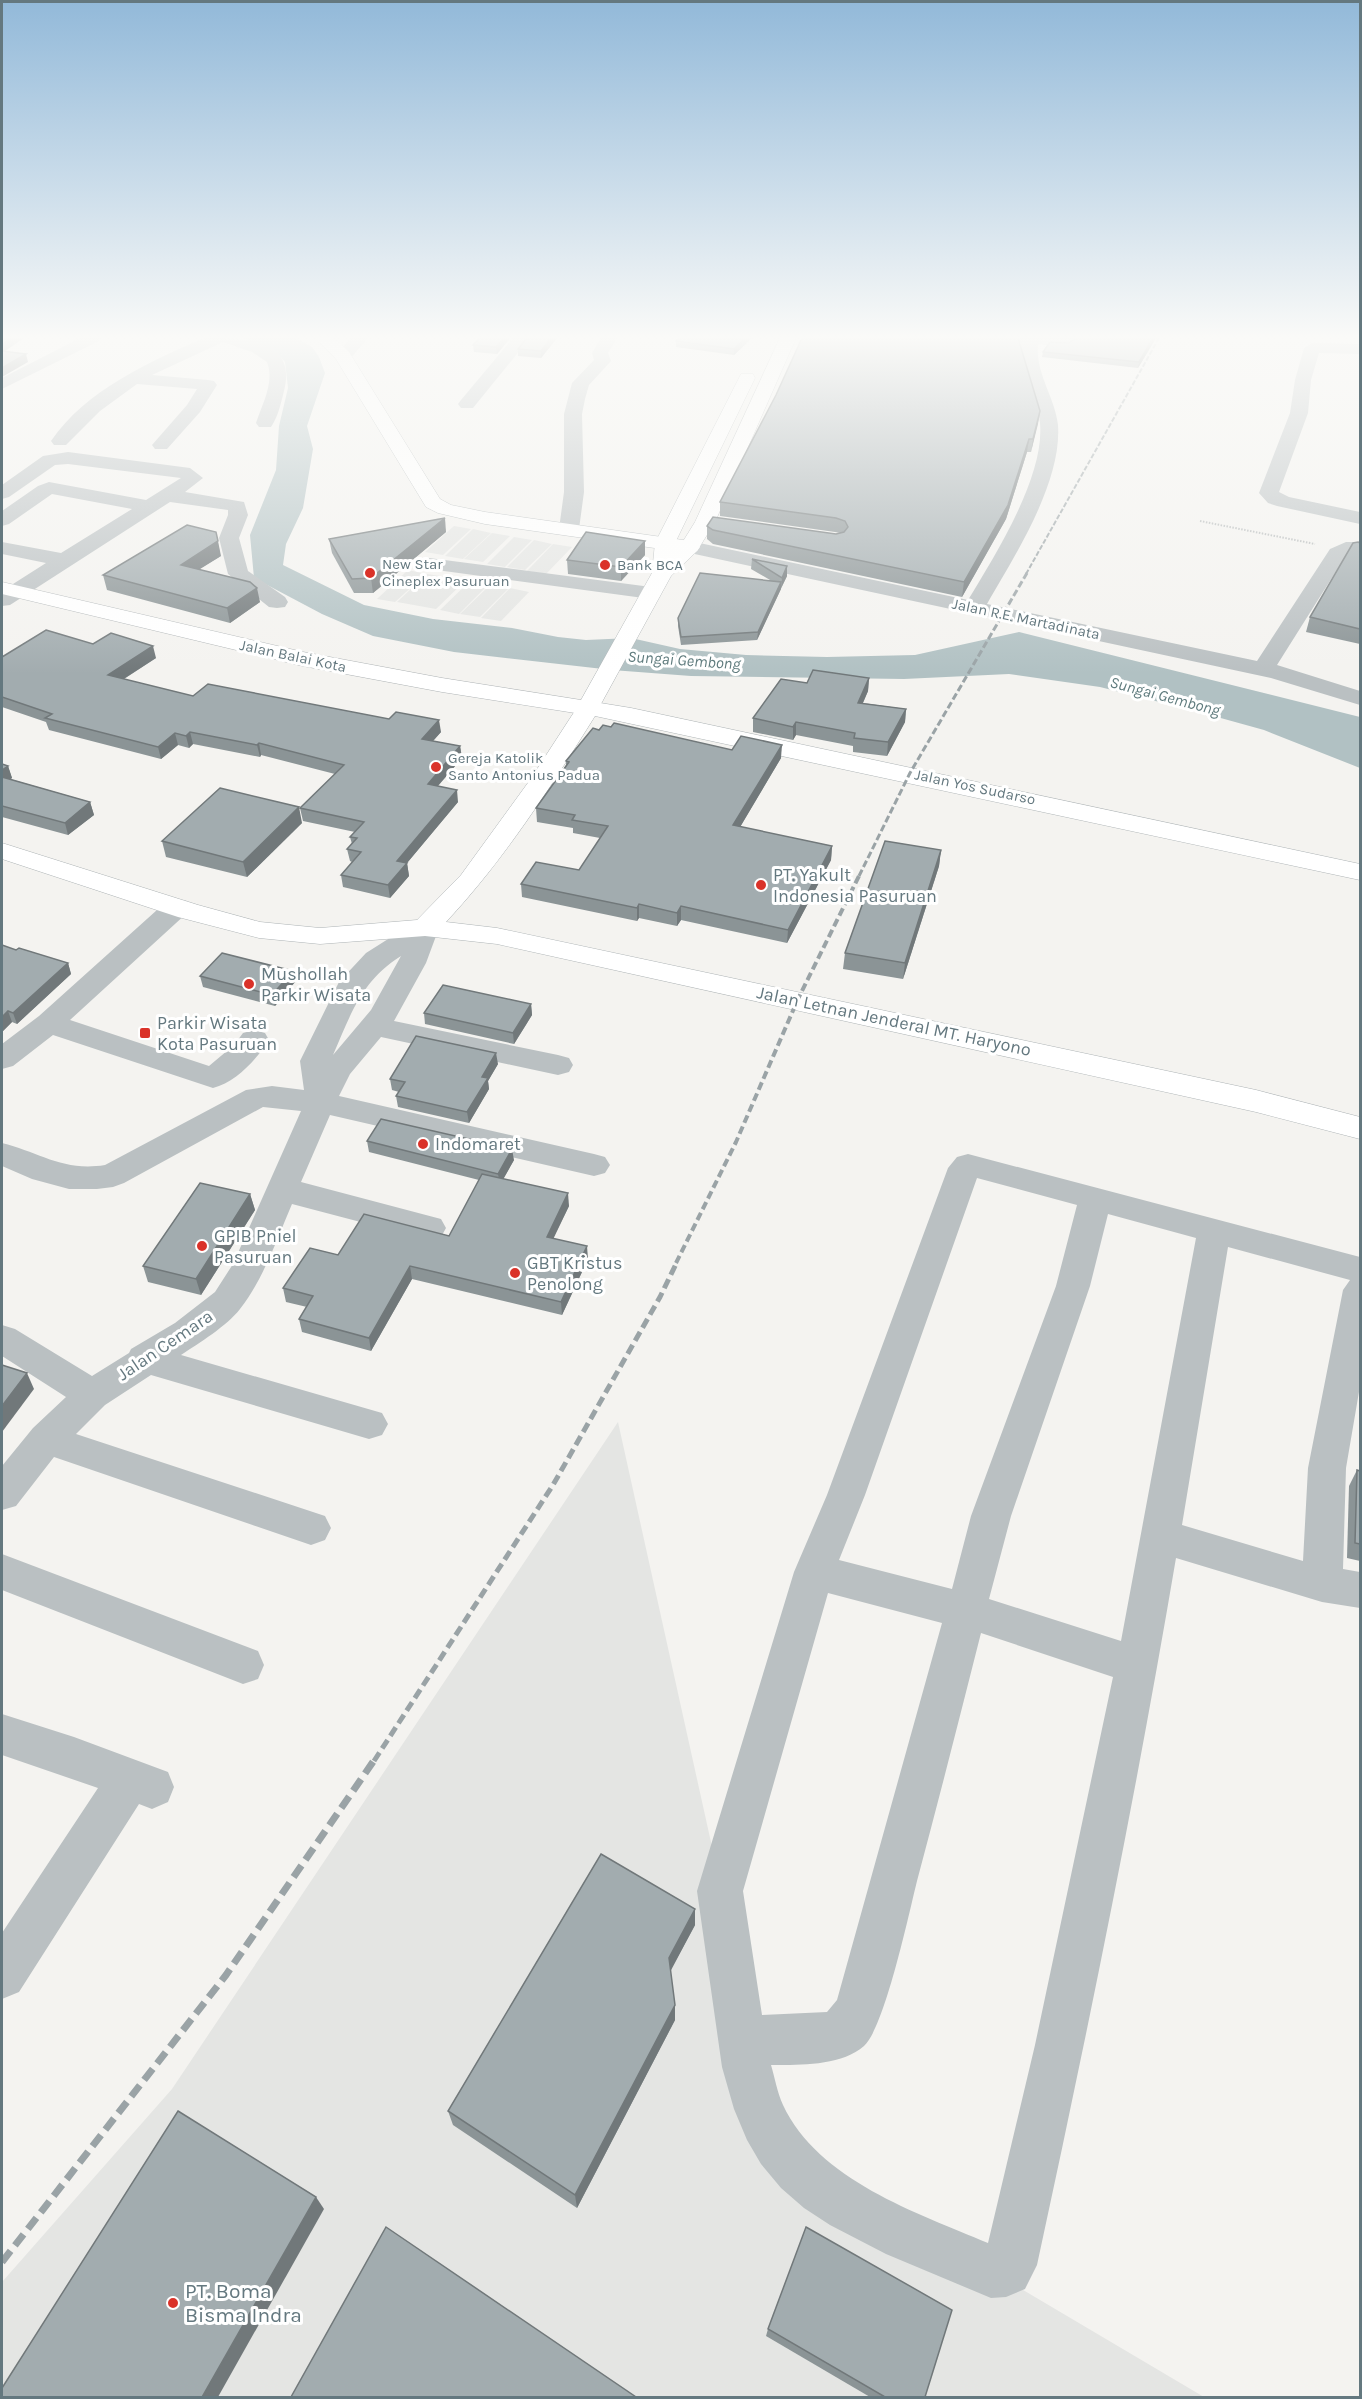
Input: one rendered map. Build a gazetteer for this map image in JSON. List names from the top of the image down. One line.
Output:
{"streets":{"main road":["Jalan Balai Kota","Jalan Yos Sudarso","Jalan Letnan Jenderal MT. Haryono"],"street":["Jalan R.E. Martadinata","Jalan Cemara"]},"crossings":[["Jalan Balai Kota","Jalan Yos Sudarso"],["Jalan Letnan Jenderal MT. Haryono","Jalan Cemara"]],"water":["Sungai Gembong"],"places":{"other":["Bank BCA","New Star Cineplex Pasuruan","Gereja Katolik Santo Antonius Padua","PT. Yakult Indonesia Pasuruan","Mushollah Parkir Wisata","Indomaret","GPIB Pniel Pasuruan","GBT Kristus Penolong","PT. Boma Bisma Indra"],"transit":["Parkir Wisata Kota Pasuruan"]}}
